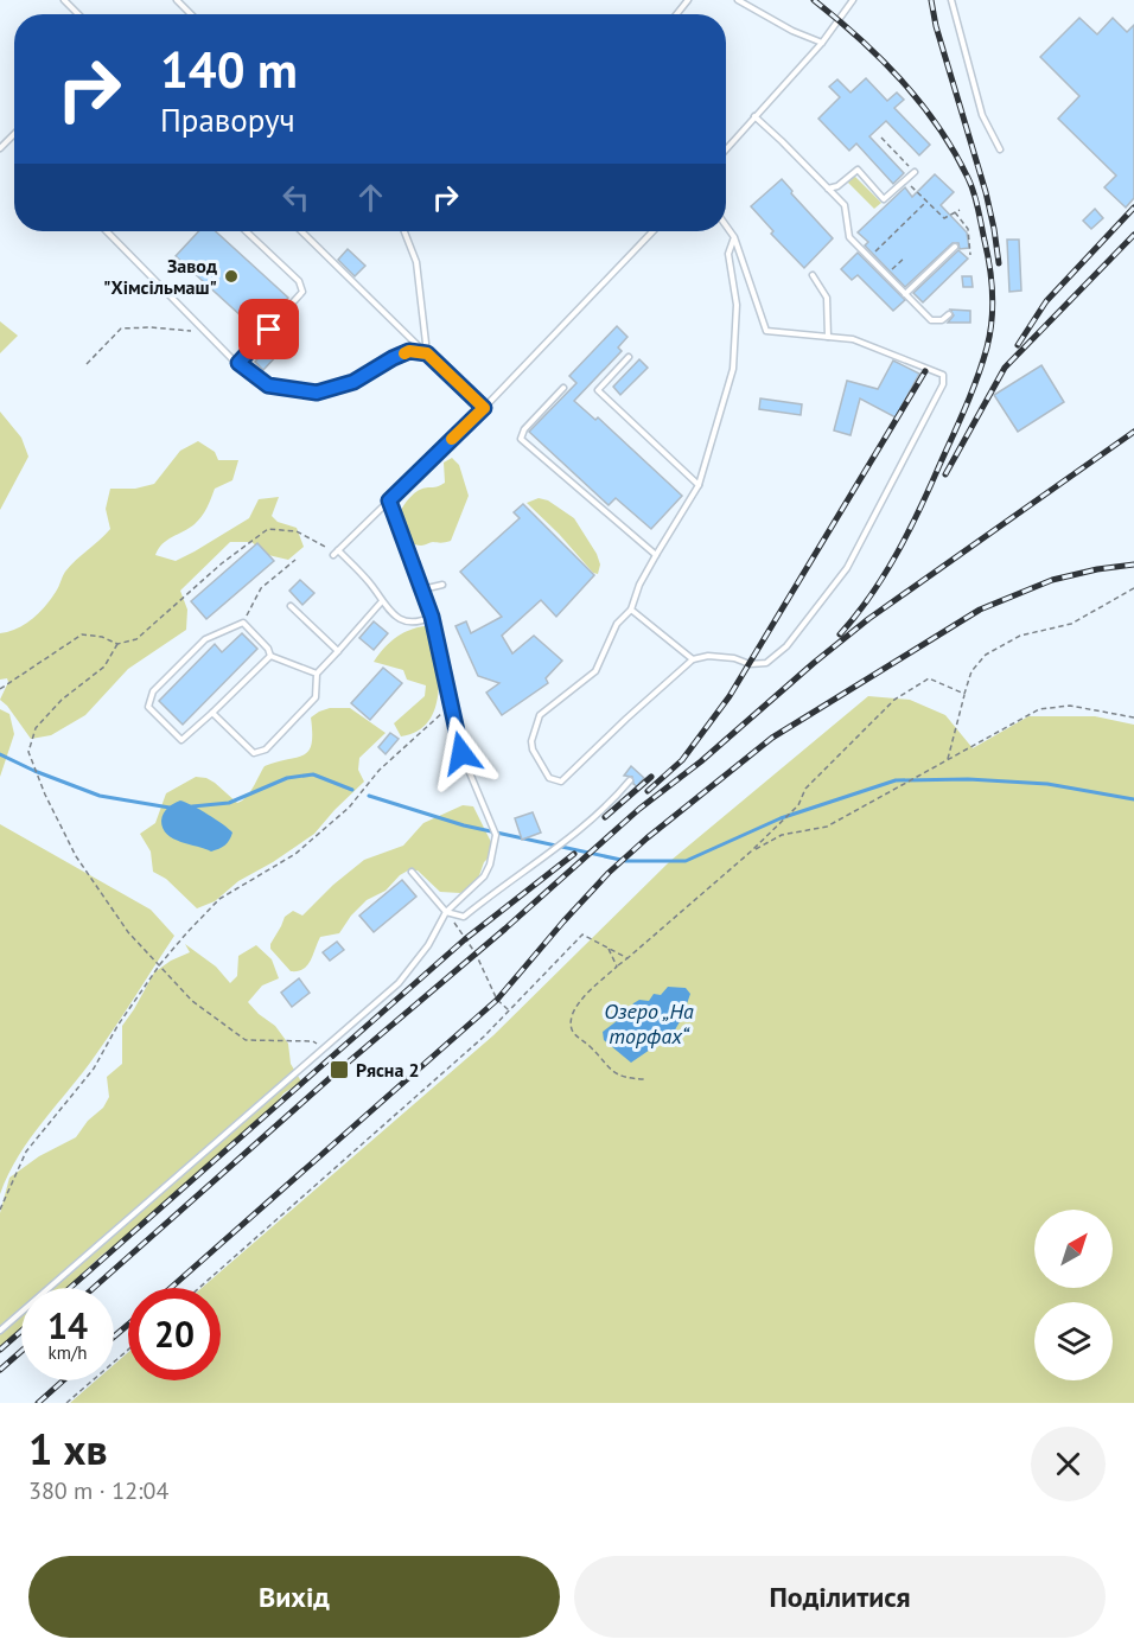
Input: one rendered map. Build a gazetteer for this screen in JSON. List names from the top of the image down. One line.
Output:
{"water":["Озеро „На торфах“"],"places":{"other":["Завод \"Хімсільмаш\""],"transit":["Рясна 2"]},"north":"top right","page":{"turn":["140 m","Праворуч"],"speed":"14 km/h","limit":"20","heading":["1 хв","380 m · 12:04"],"buttons":["Вихід","Поділитися"]}}
